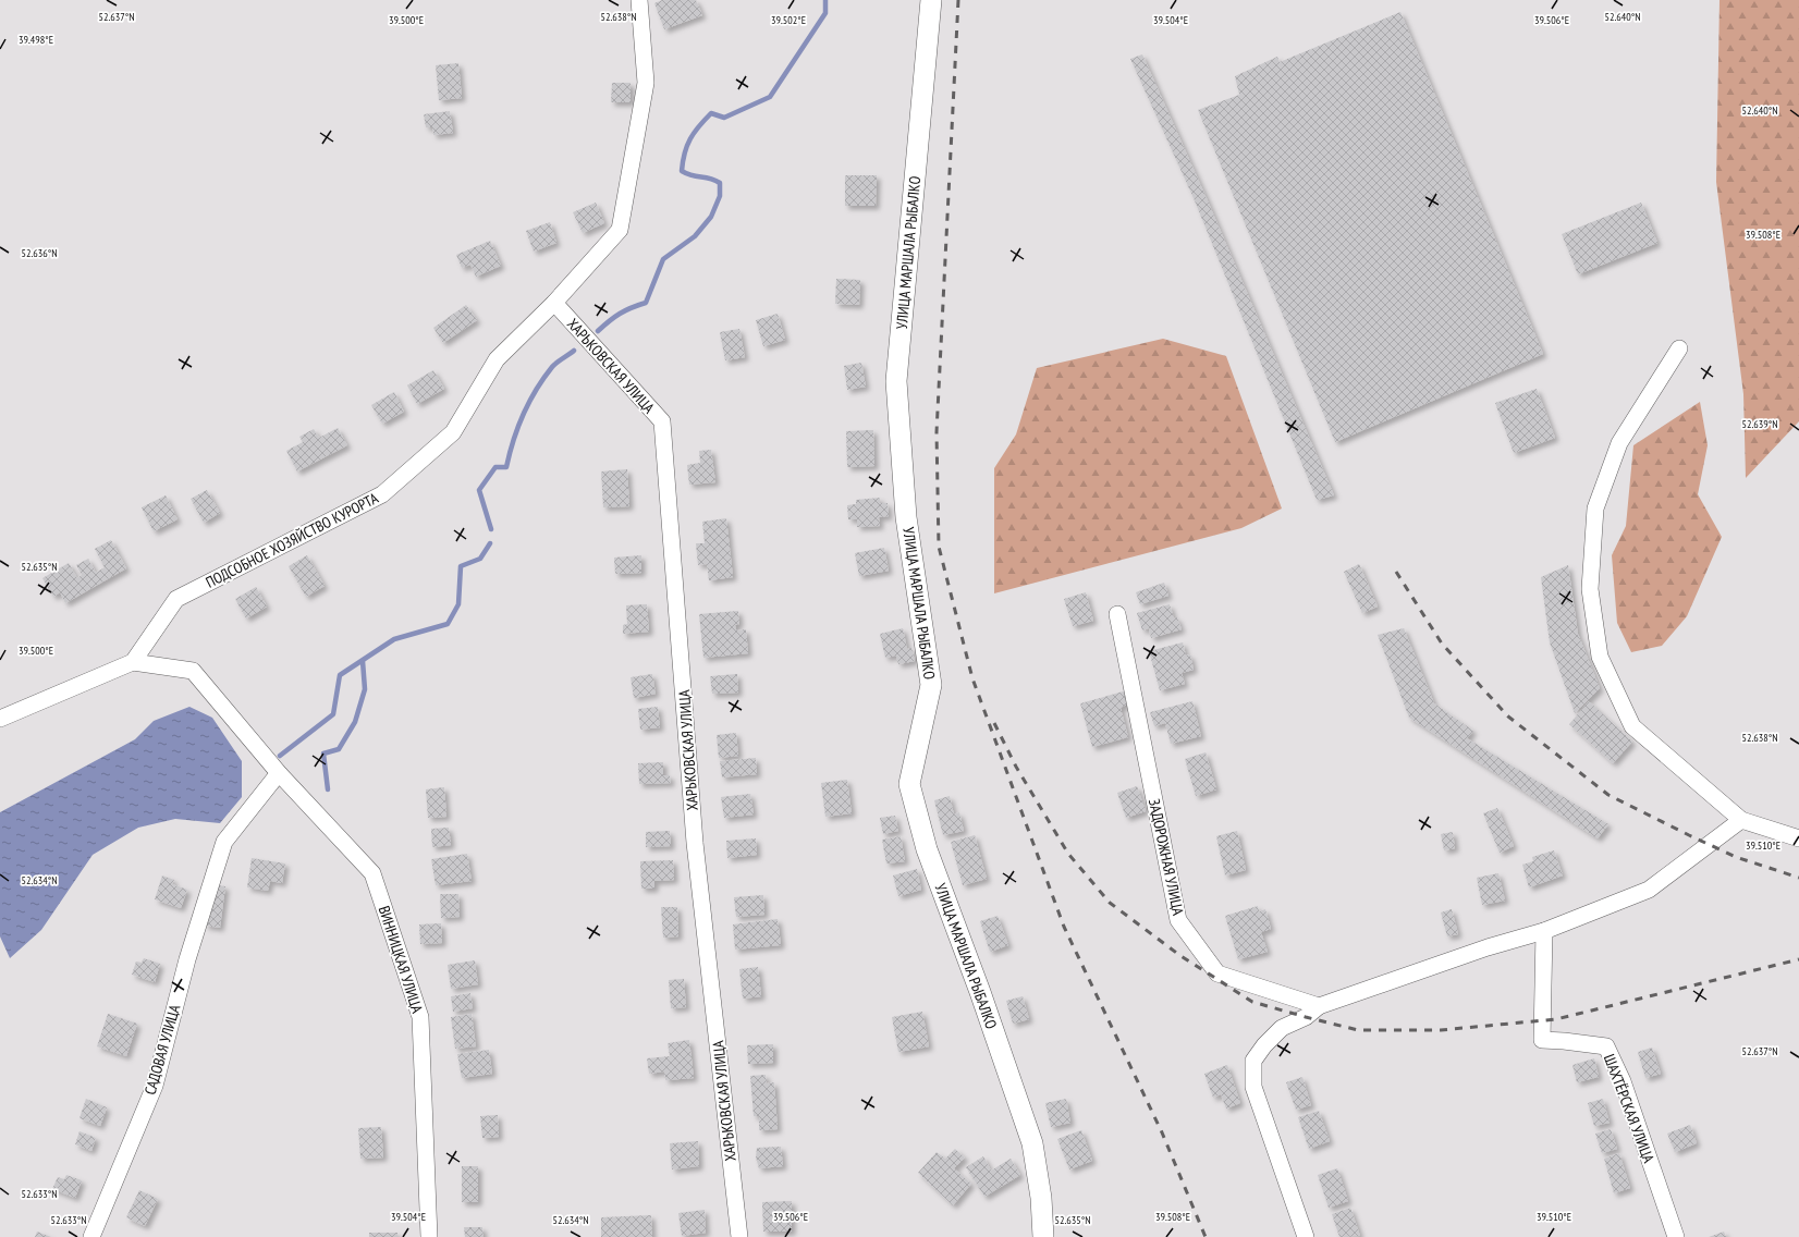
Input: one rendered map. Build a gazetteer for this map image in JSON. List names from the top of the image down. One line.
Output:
{"streets":{"street":["УЛИЦА МАРШАЛА РЫБАЛКО","ХАРЬКОВСКАЯ УЛИЦА","ПОДСОБНОЕ ХОЗЯЙСТВО КУРОРТА","ЗАДОРОЖНАЯ УЛИЦА","ВИННИЦКАЯ УЛИЦА","САДОВАЯ УЛИЦА","ШАХТЁРСКАЯ УЛИЦА"]},"crossings":[["ХАРЬКОВСКАЯ УЛИЦА","ПОДСОБНОЕ ХОЗЯЙСТВО КУРОРТА"],["ПОДСОБНОЕ ХОЗЯЙСТВО КУРОРТА","ВИННИЦКАЯ УЛИЦА"],["ВИННИЦКАЯ УЛИЦА","САДОВАЯ УЛИЦА"]],"coordinates":["52.637°N","52.640°N","52.638°N","39.502°E","39.504°E","39.500°E","39.506°E","39.498°E","39.508°E","52.636°N","52.639°N","52.635°N","39.510°E","52.634°N","52.633°N"]}
